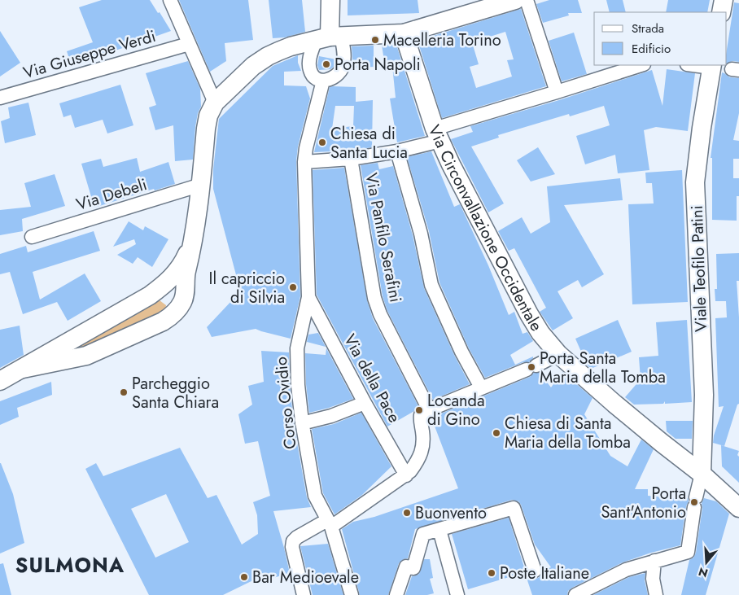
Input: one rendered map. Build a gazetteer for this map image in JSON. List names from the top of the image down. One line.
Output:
{"streets":{"main road":["Via Circonvallazione Occidentale","Viale Teofilo Patini"],"street":["Via Giuseppe Verdi","Via Debeli","Via Panfilo Serafini","Via della Pace","Corso Ovidio"]},"crossings":[["Via Circonvallazione Occidentale","Viale Teofilo Patini"],["Via della Pace","Corso Ovidio"]],"districts":["SULMONA"],"places":["Macelleria Torino","Porta Napoli","Chiesa di Santa Lucia","Il capriccio di Silvia","Porta Santa Maria della Tomba","Parcheggio Santa Chiara","Locanda di Gino","Chiesa di Santa Maria della Tomba","Porta Sant'Antonio","Buonvento","Poste Italiane","Bar Medioevale"],"legend":["Strada","Edificio"],"north":"bottom"}
